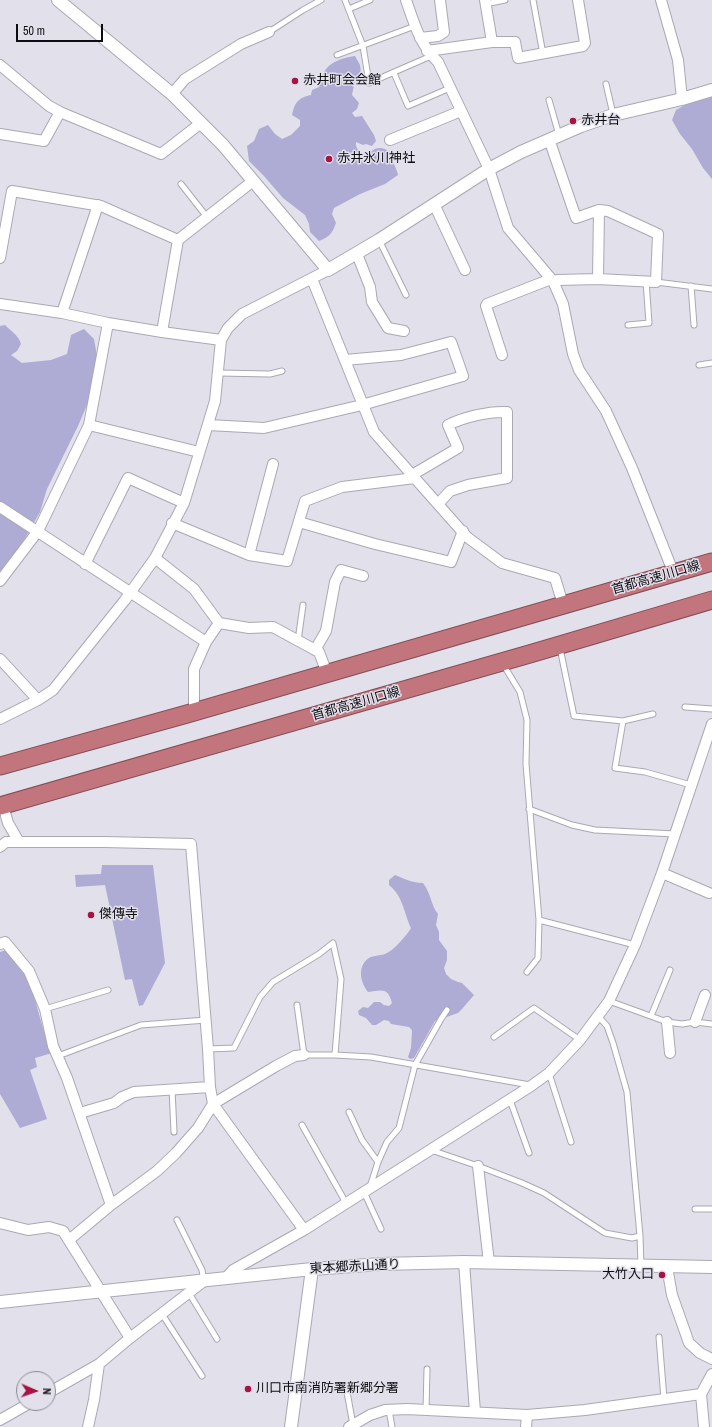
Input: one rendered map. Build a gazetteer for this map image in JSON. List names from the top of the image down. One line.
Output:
{"streets":{"highway":["首都高速川口線"],"street":["東本郷赤山通り"]},"places":["赤井町会会館","赤井台","赤井氷川神社","傑傳寺","大竹入口","川口市南消防署新郷分署"],"scale_bar":"50 m","north":"right"}
